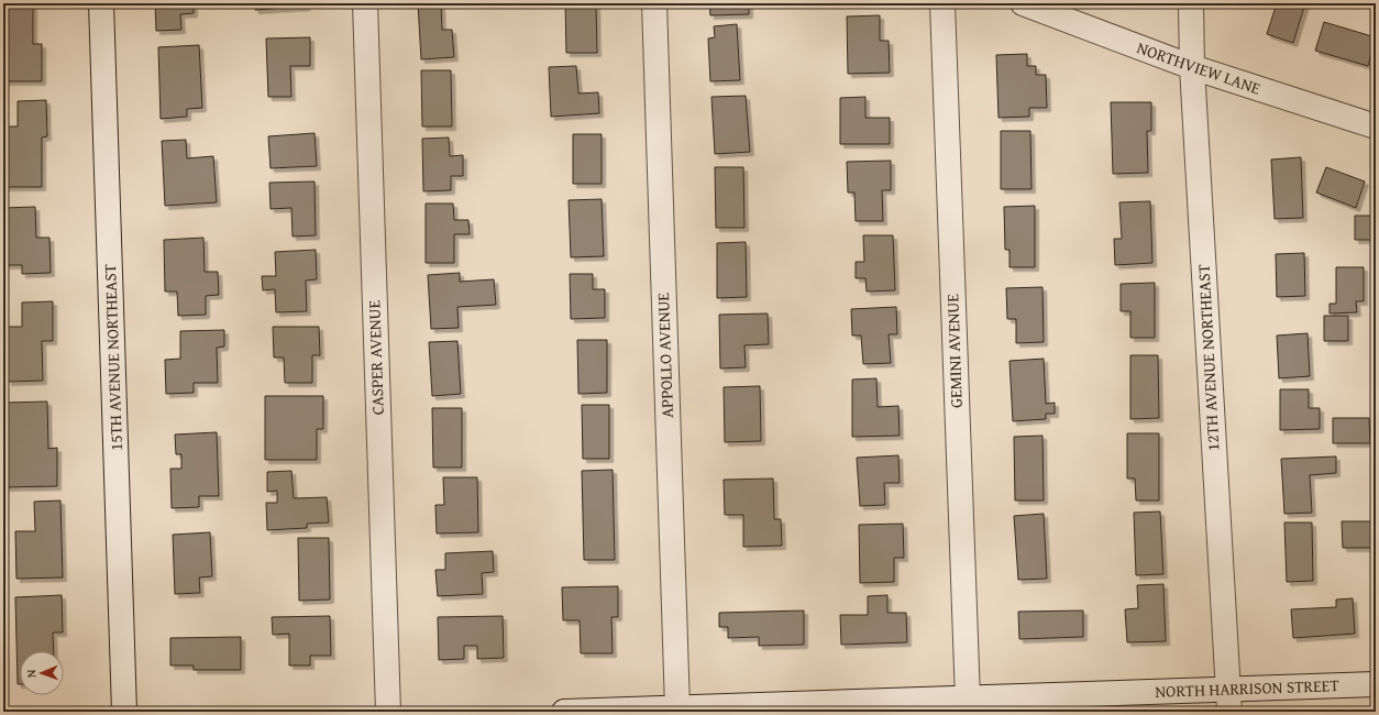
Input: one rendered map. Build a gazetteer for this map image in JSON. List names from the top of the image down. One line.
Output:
{"streets":{"street":["NORTHVIEW LANE","GEMINI AVENUE","APPOLLO AVENUE","15TH AVENUE NORTHEAST","CASPER AVENUE","12TH AVENUE NORTHEAST","NORTH HARRISON STREET"]},"crossings":[["NORTHVIEW LANE","12TH AVENUE NORTHEAST"],["GEMINI AVENUE","NORTH HARRISON STREET"],["APPOLLO AVENUE","NORTH HARRISON STREET"],["12TH AVENUE NORTHEAST","NORTH HARRISON STREET"]],"north":"left"}
